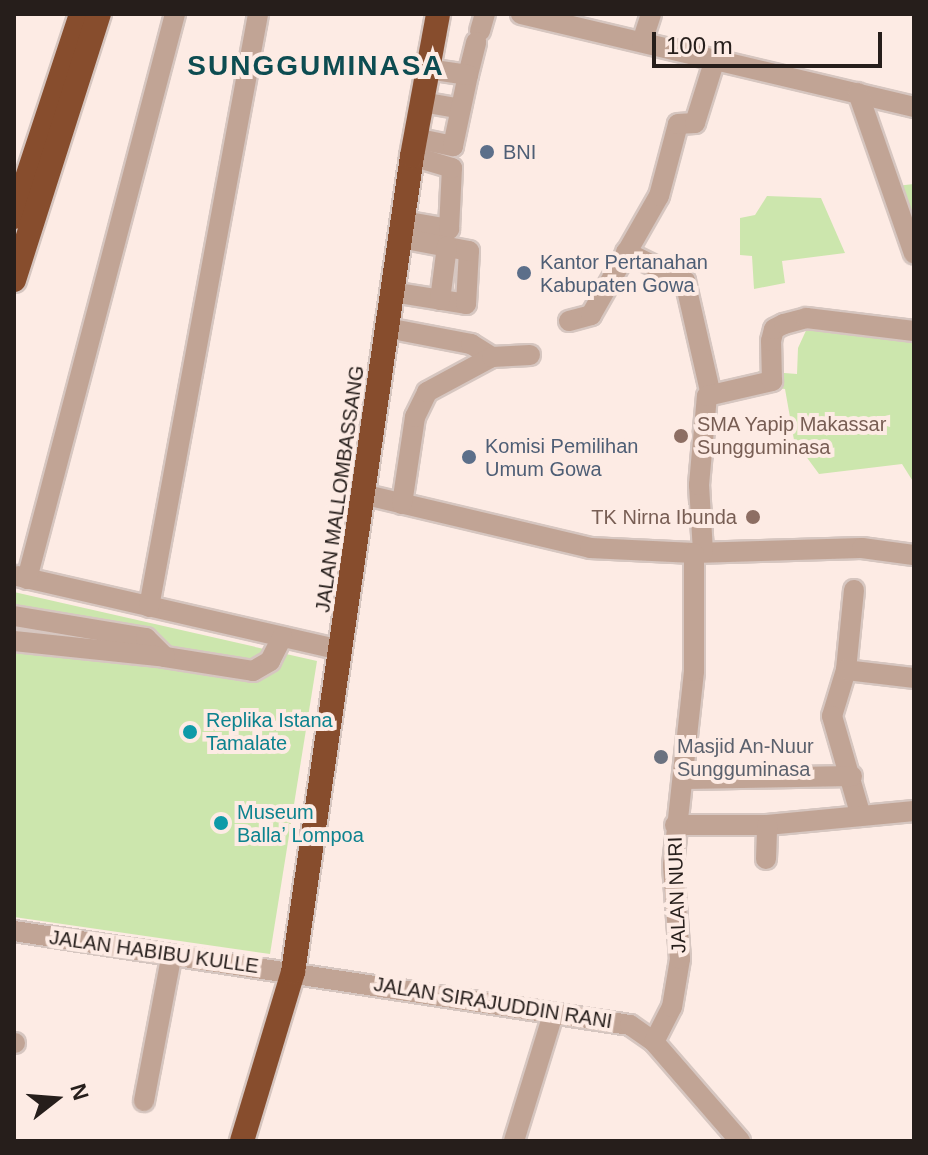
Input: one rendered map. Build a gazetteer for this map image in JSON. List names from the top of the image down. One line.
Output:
{"streets":{"highway":["JALAN MALLOMBASSANG"],"street":["JALAN NURI","JALAN HABIBU KULLE","JALAN SIRAJUDDIN RANI"]},"crossings":[["JALAN MALLOMBASSANG","JALAN HABIBU KULLE"],["JALAN MALLOMBASSANG","JALAN SIRAJUDDIN RANI"],["JALAN NURI","JALAN SIRAJUDDIN RANI"],["JALAN HABIBU KULLE","JALAN SIRAJUDDIN RANI"]],"districts":["SUNGGUMINASA"],"places":["BNI","Kantor Pertanahan Kabupaten Gowa","SMA Yapip Makassar Sungguminasa","Komisi Pemilihan Umum Gowa","TK Nirna Ibunda","Replika Istana Tamalate","Masjid An-Nuur Sungguminasa","Museum Ballaʼ Lompoa"],"scale_bar":"100 m","north":"right"}
